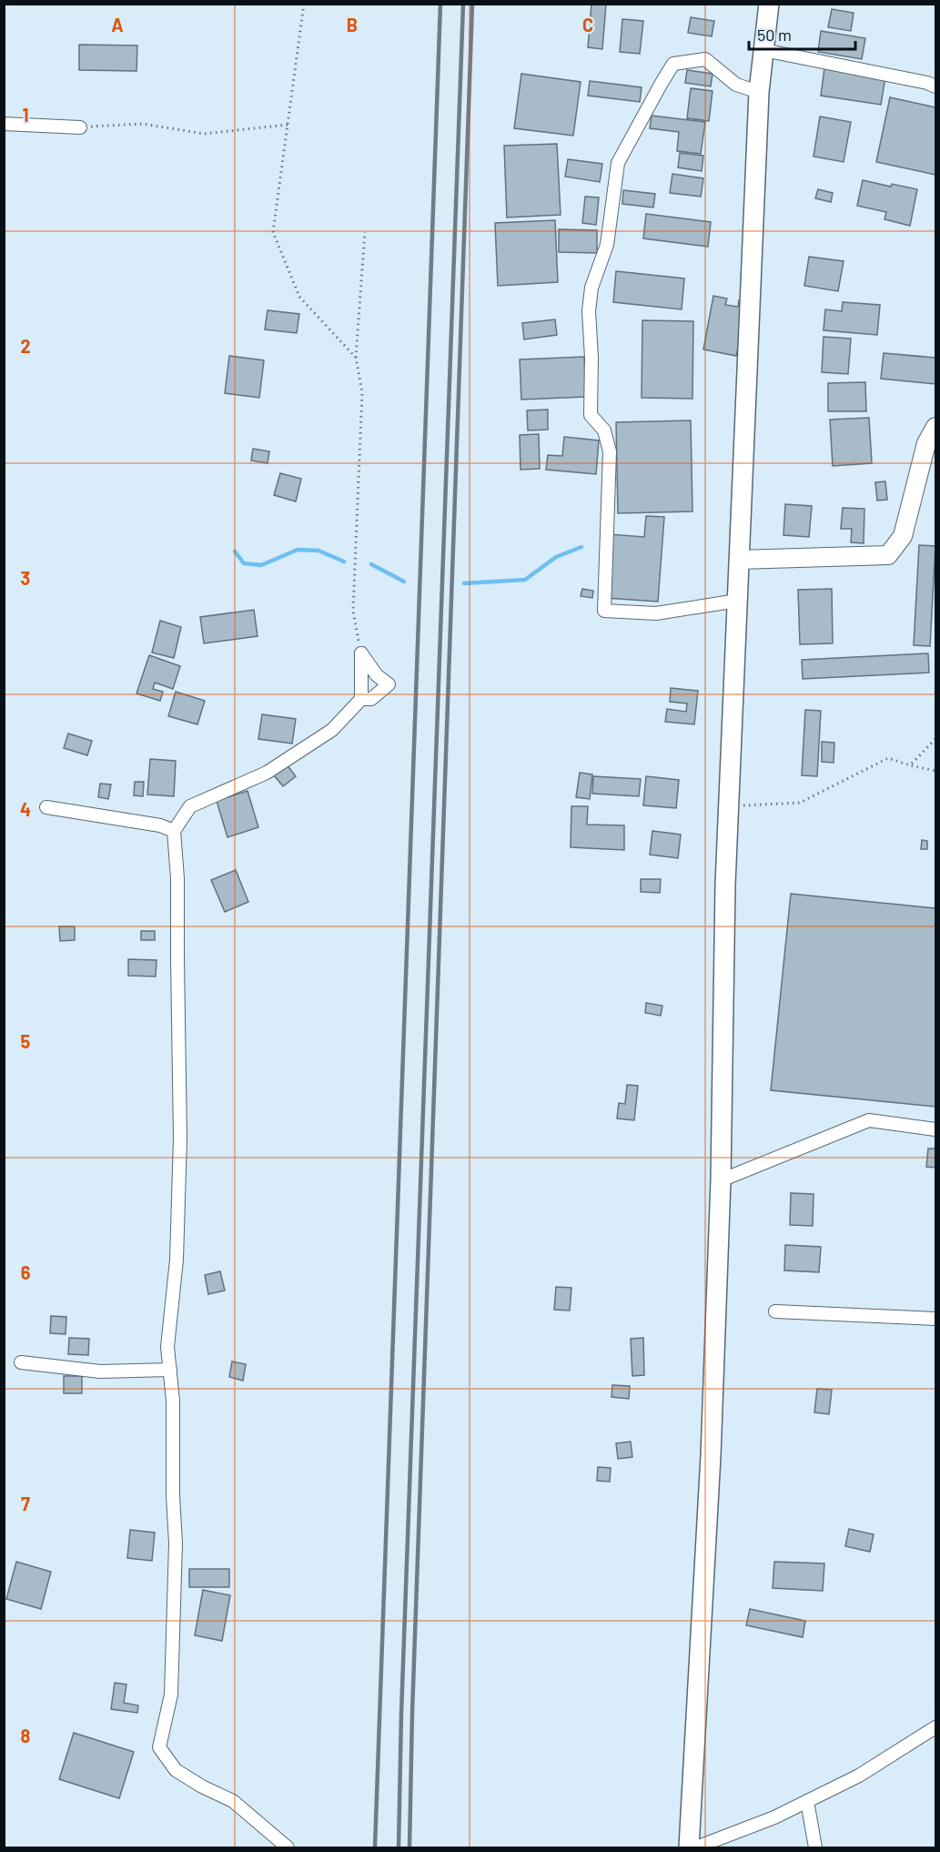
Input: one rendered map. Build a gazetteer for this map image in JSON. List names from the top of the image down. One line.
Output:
{"scale_bar":"50 m","grid":{"columns":["A","B","C"],"rows":["1","2","3","4","5","6","7","8"]}}
